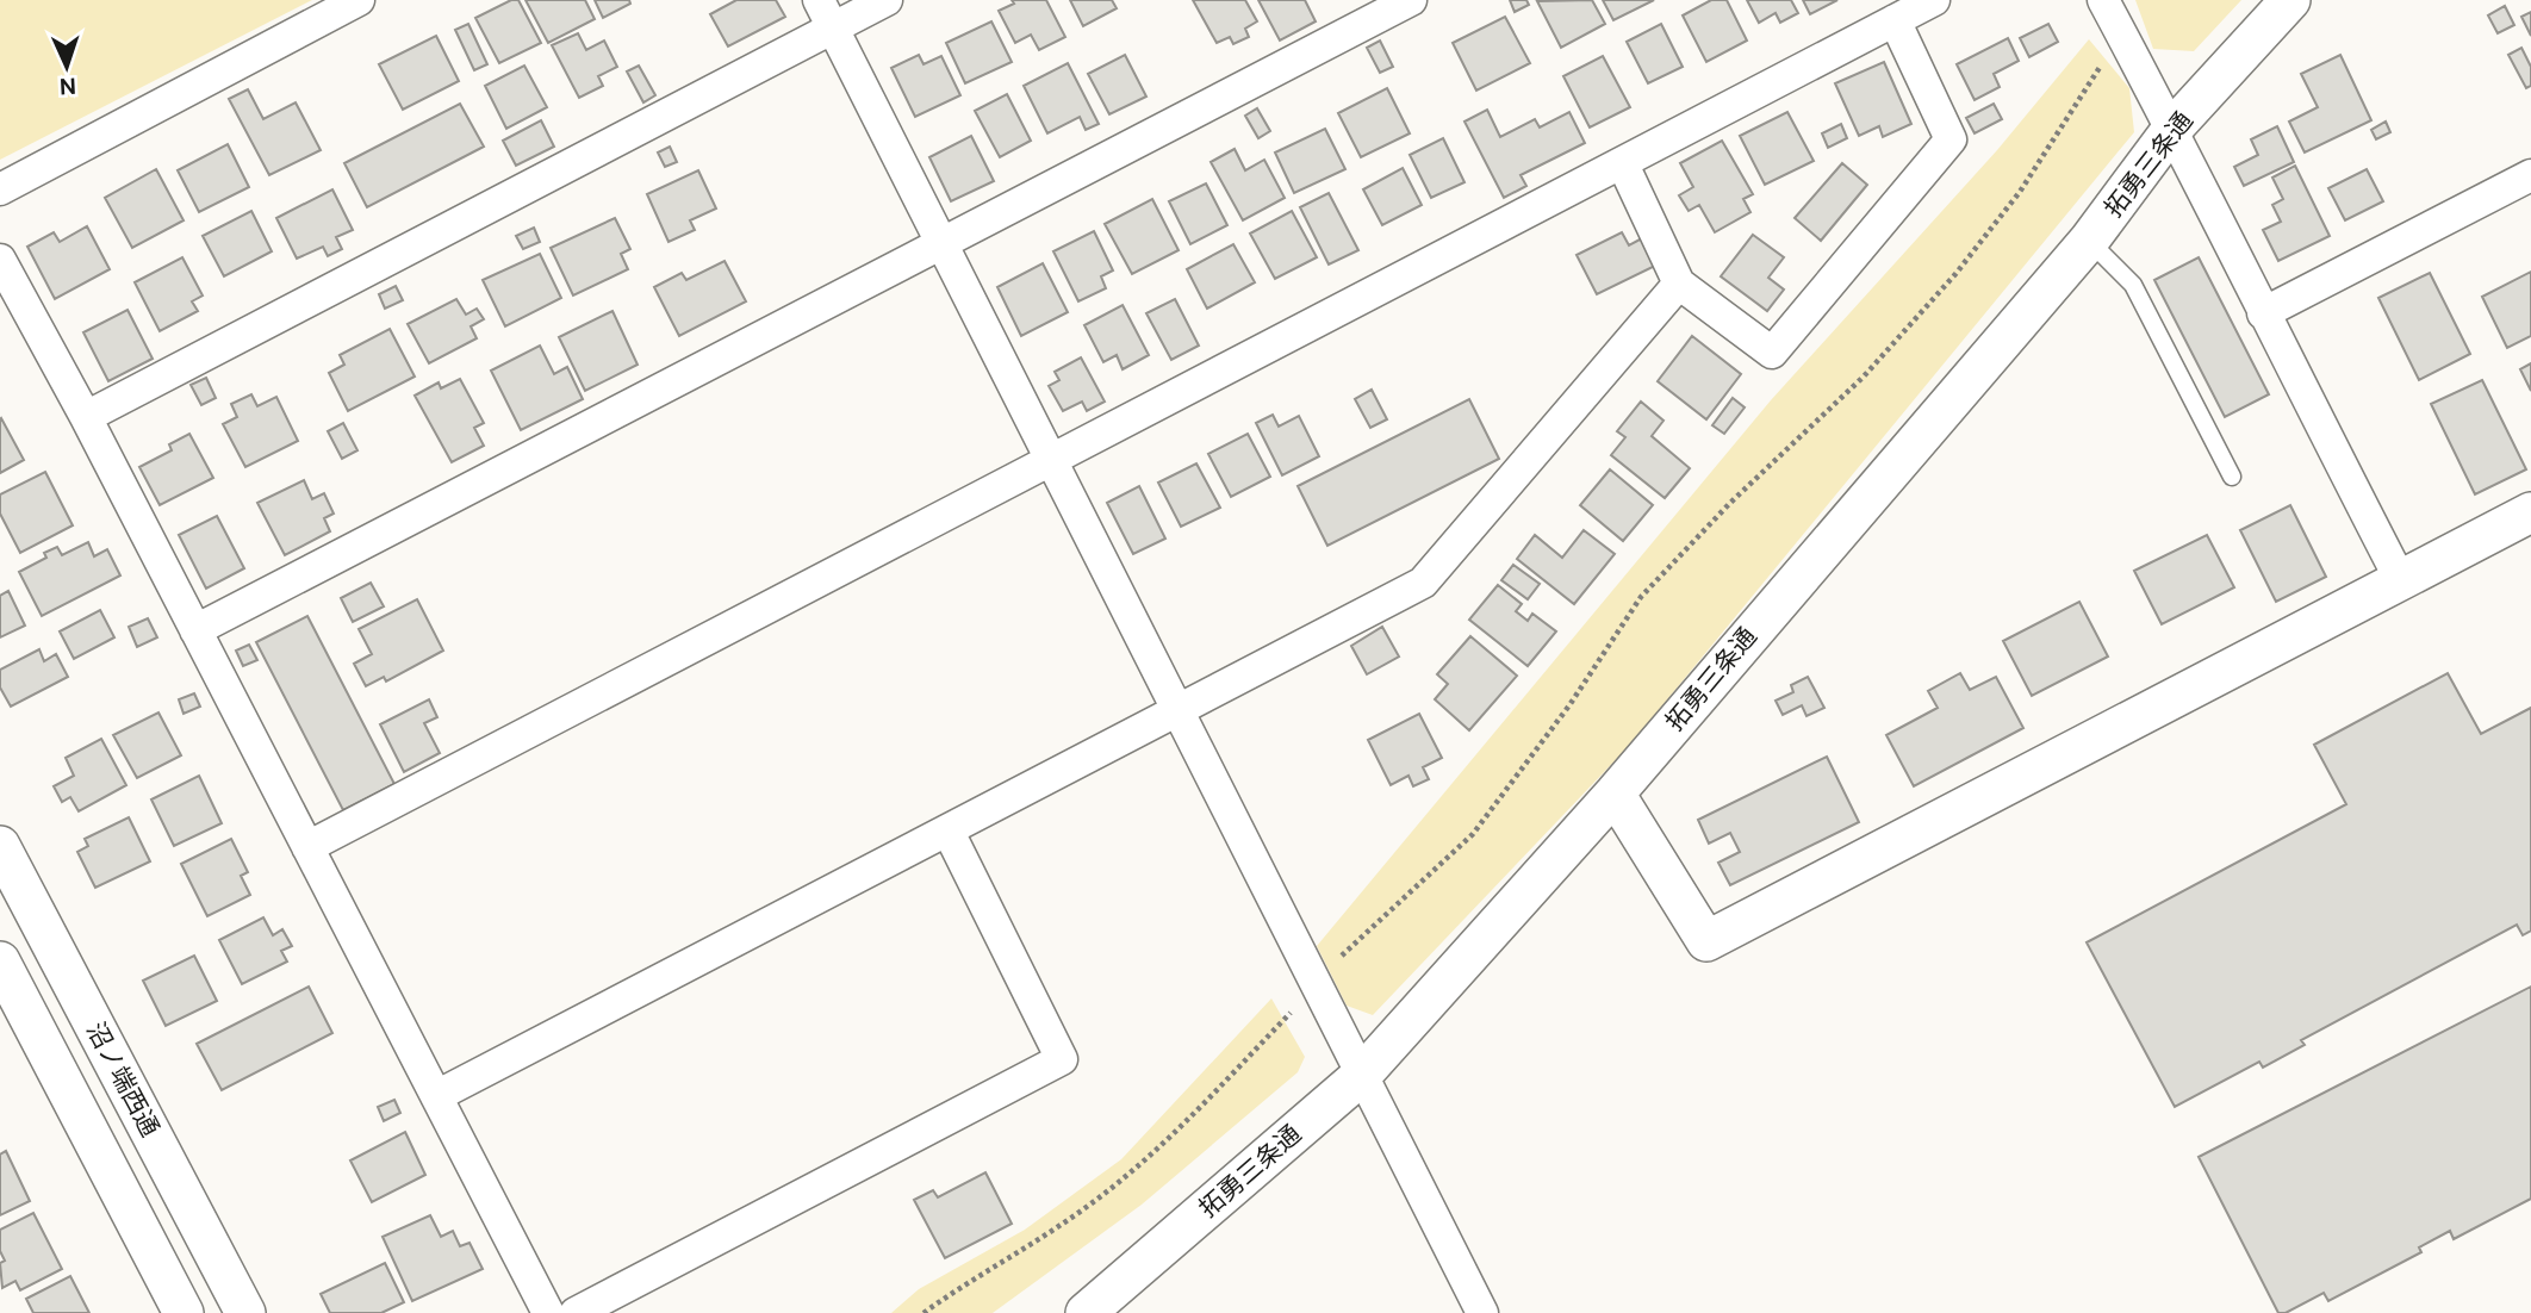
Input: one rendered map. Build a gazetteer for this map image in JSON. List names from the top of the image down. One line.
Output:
{"streets":{"street":["拓勇三条通","沼ノ端西通"]},"north":"bottom"}
